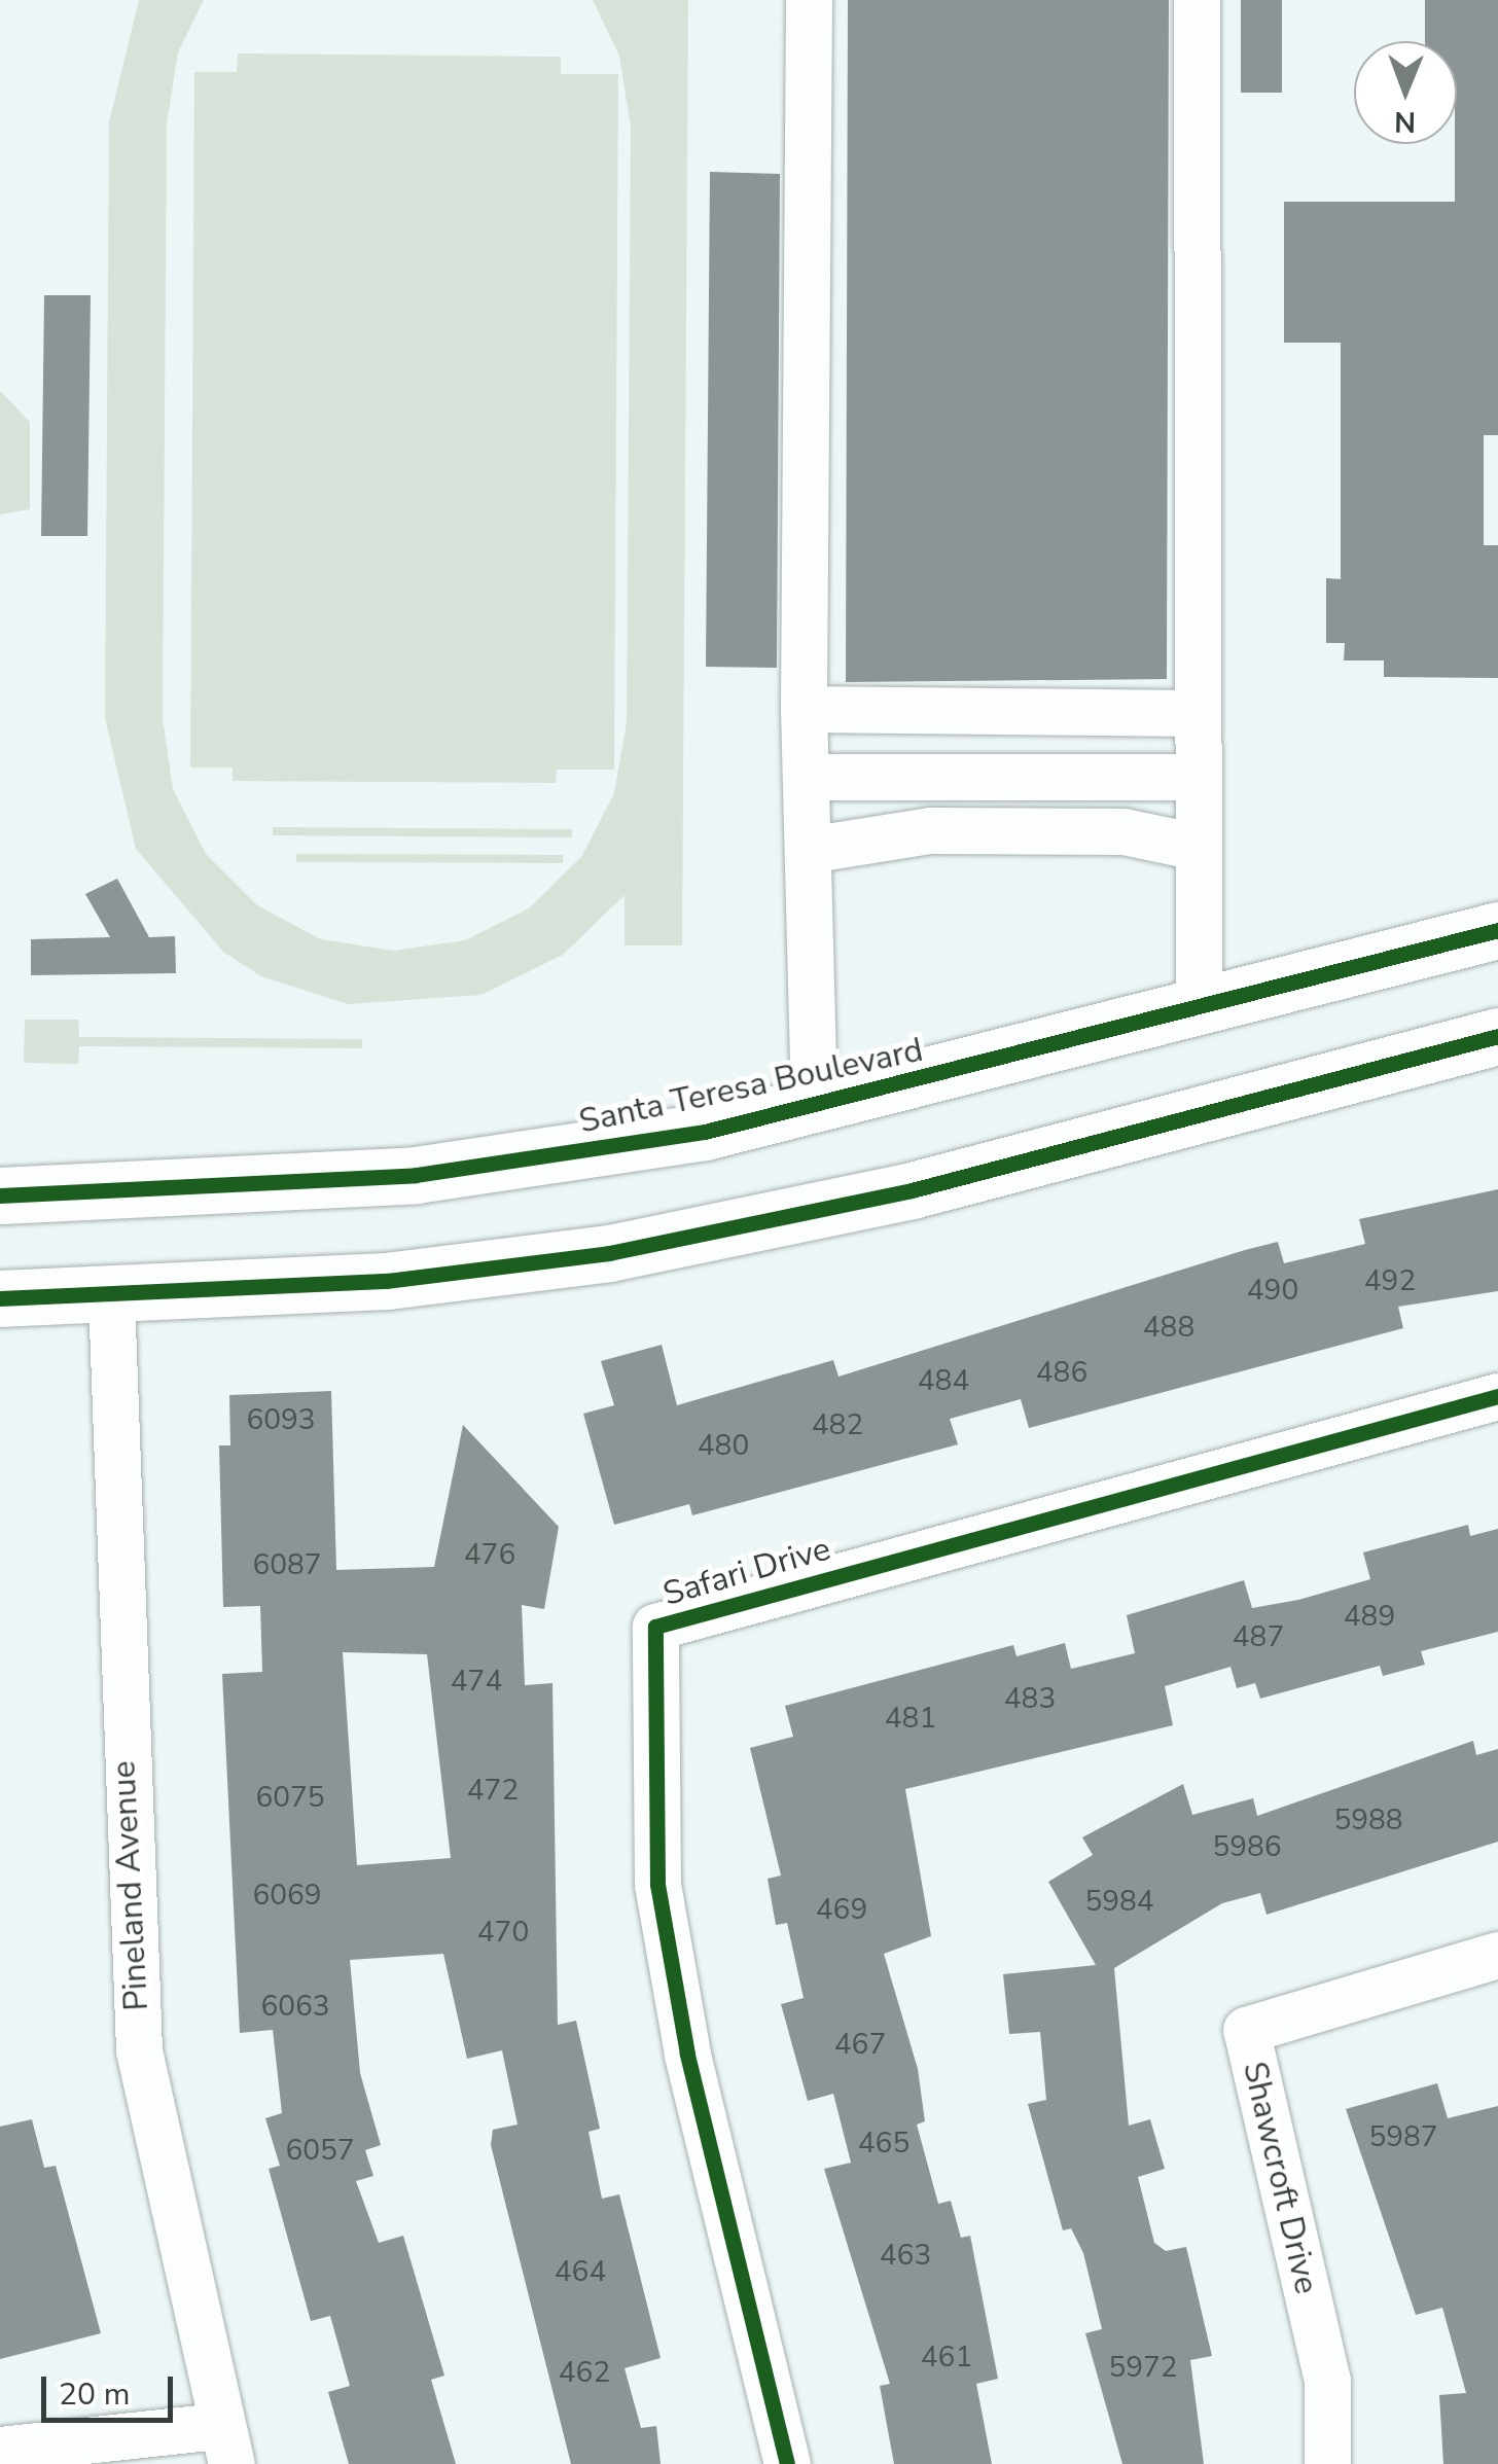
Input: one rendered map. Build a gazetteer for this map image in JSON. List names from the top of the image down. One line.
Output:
{"streets":{"main road":["Santa Teresa Boulevard"],"street":["Safari Drive","Pineland Avenue","Shawcroft Drive"]},"house_numbers":["492","490","488","486","484","6093","482","480","476","6087","489","487","474","483","481","472","6075","5988","5986","6069","5984","469","470","6063","467","5987","465","6057","463","464","461","5972","462"],"scale_bar":"20 m","north":"bottom"}
